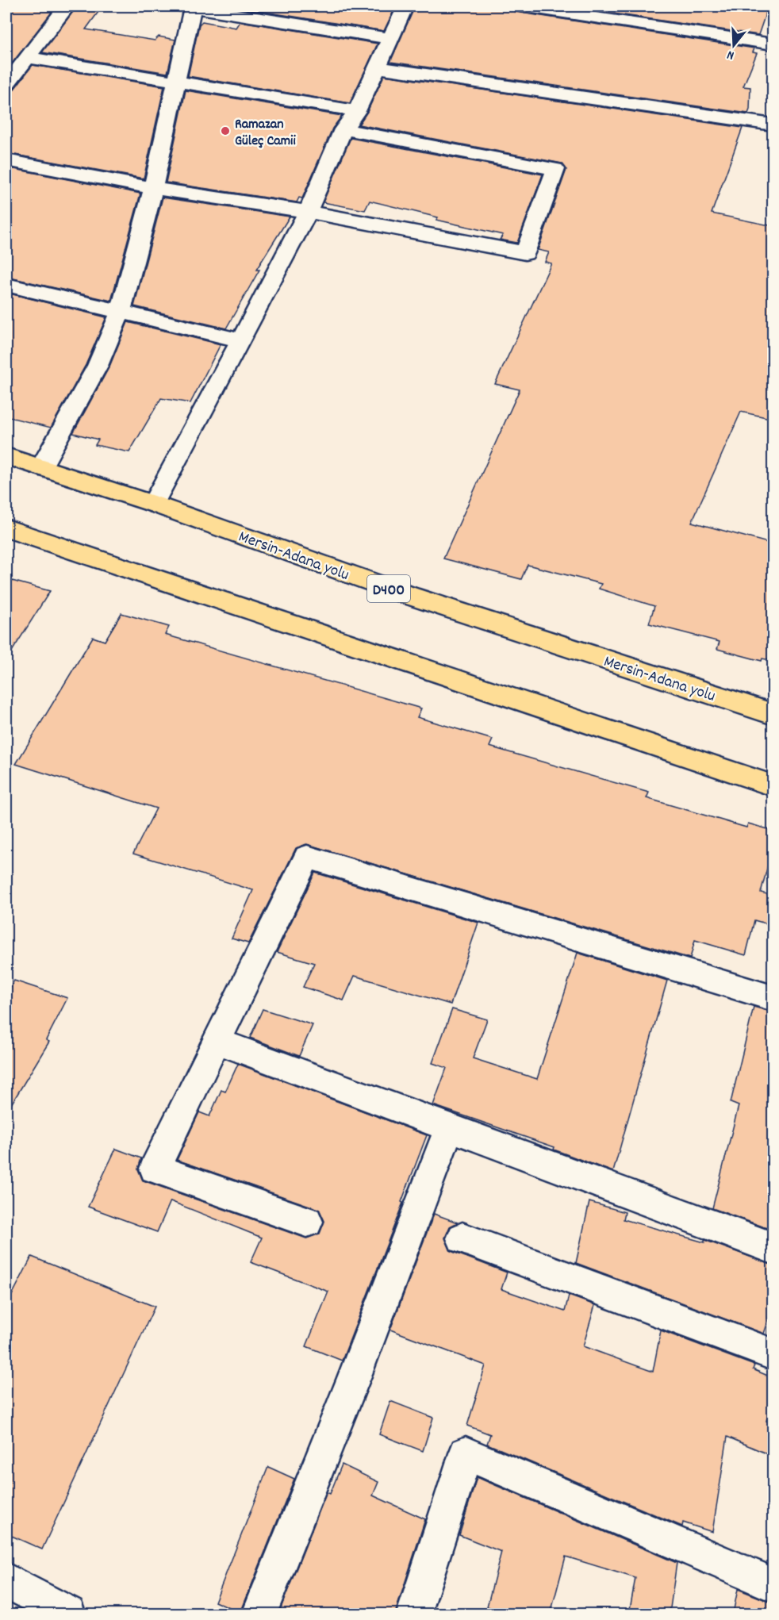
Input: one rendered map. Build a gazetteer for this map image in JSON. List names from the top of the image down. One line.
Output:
{"streets":{"highway":["Mersin-Adana yolu","D400"]},"places":["Ramazan Güleç Camii"],"north":"bottom"}
